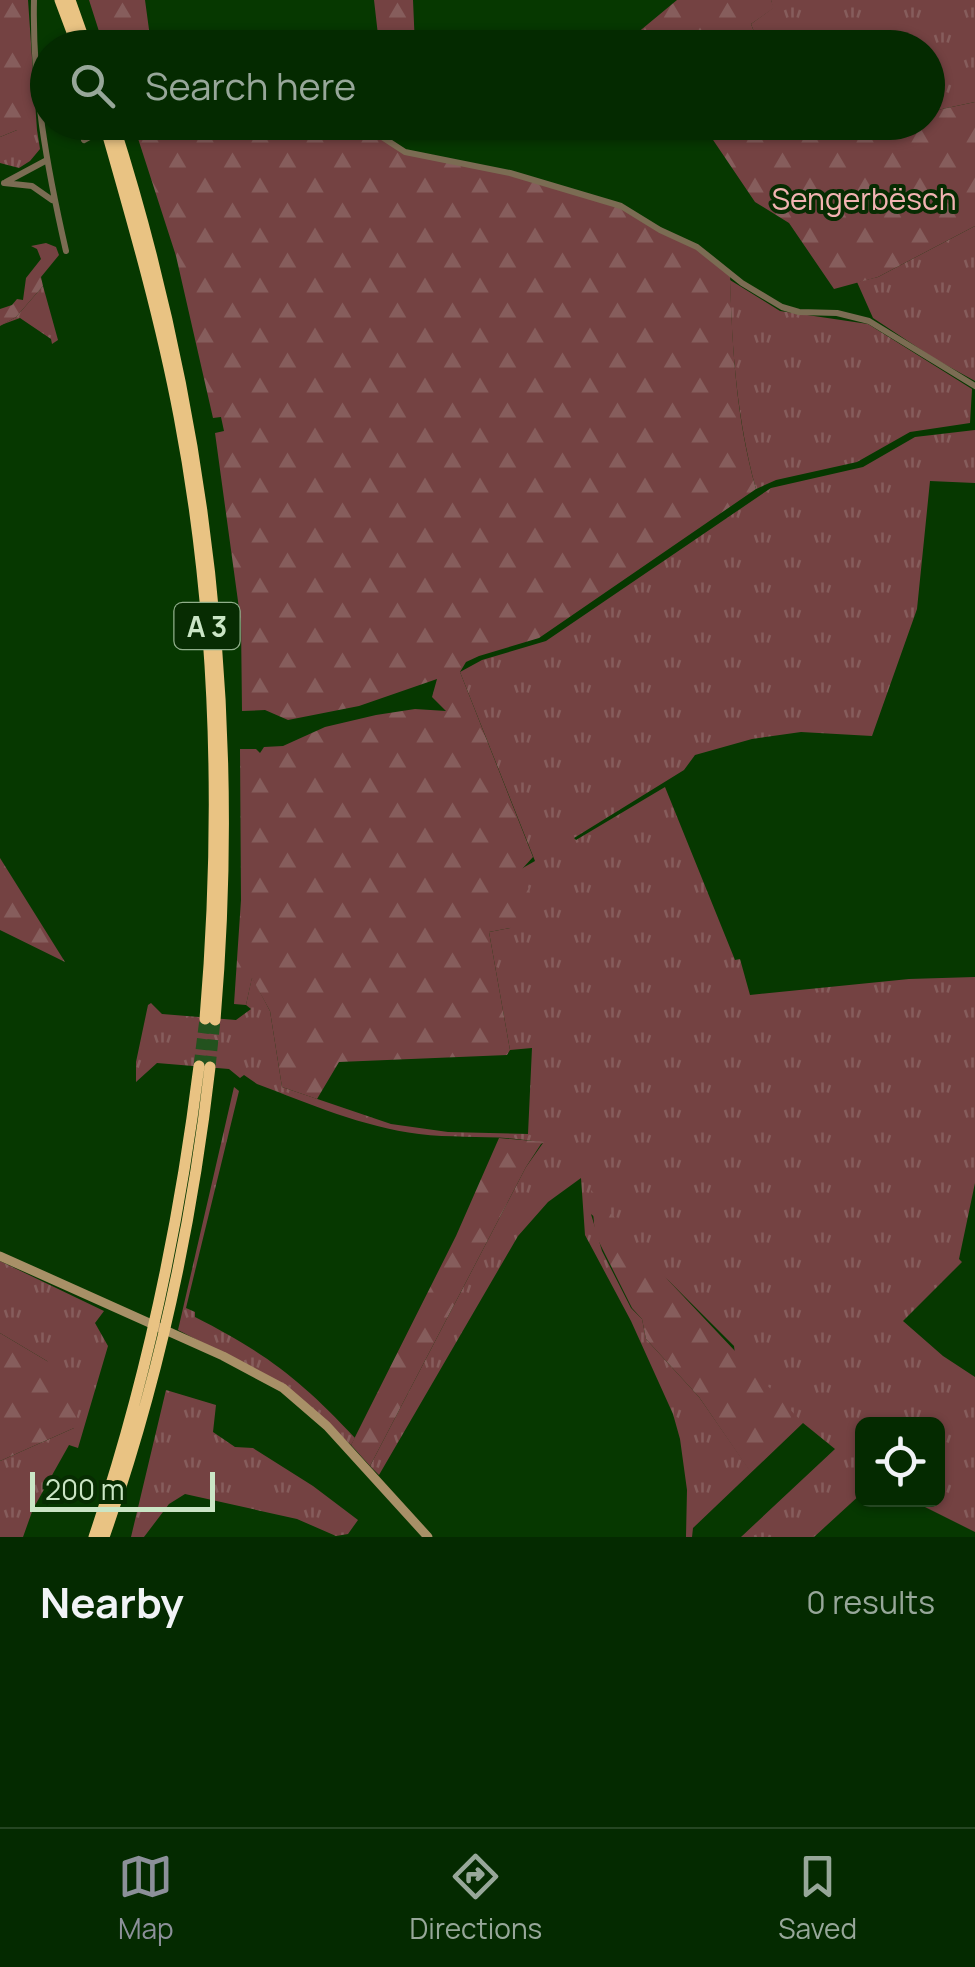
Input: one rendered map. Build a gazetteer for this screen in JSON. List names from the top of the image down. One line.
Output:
{"streets":{"highway":["A 3"]},"parks":["Sengerbësch"],"scale_bar":"200 m","page":{"search":"Search here","scale":"200 m","heading":["Nearby","0 results"],"nav":["Map","Directions","Saved"]}}
